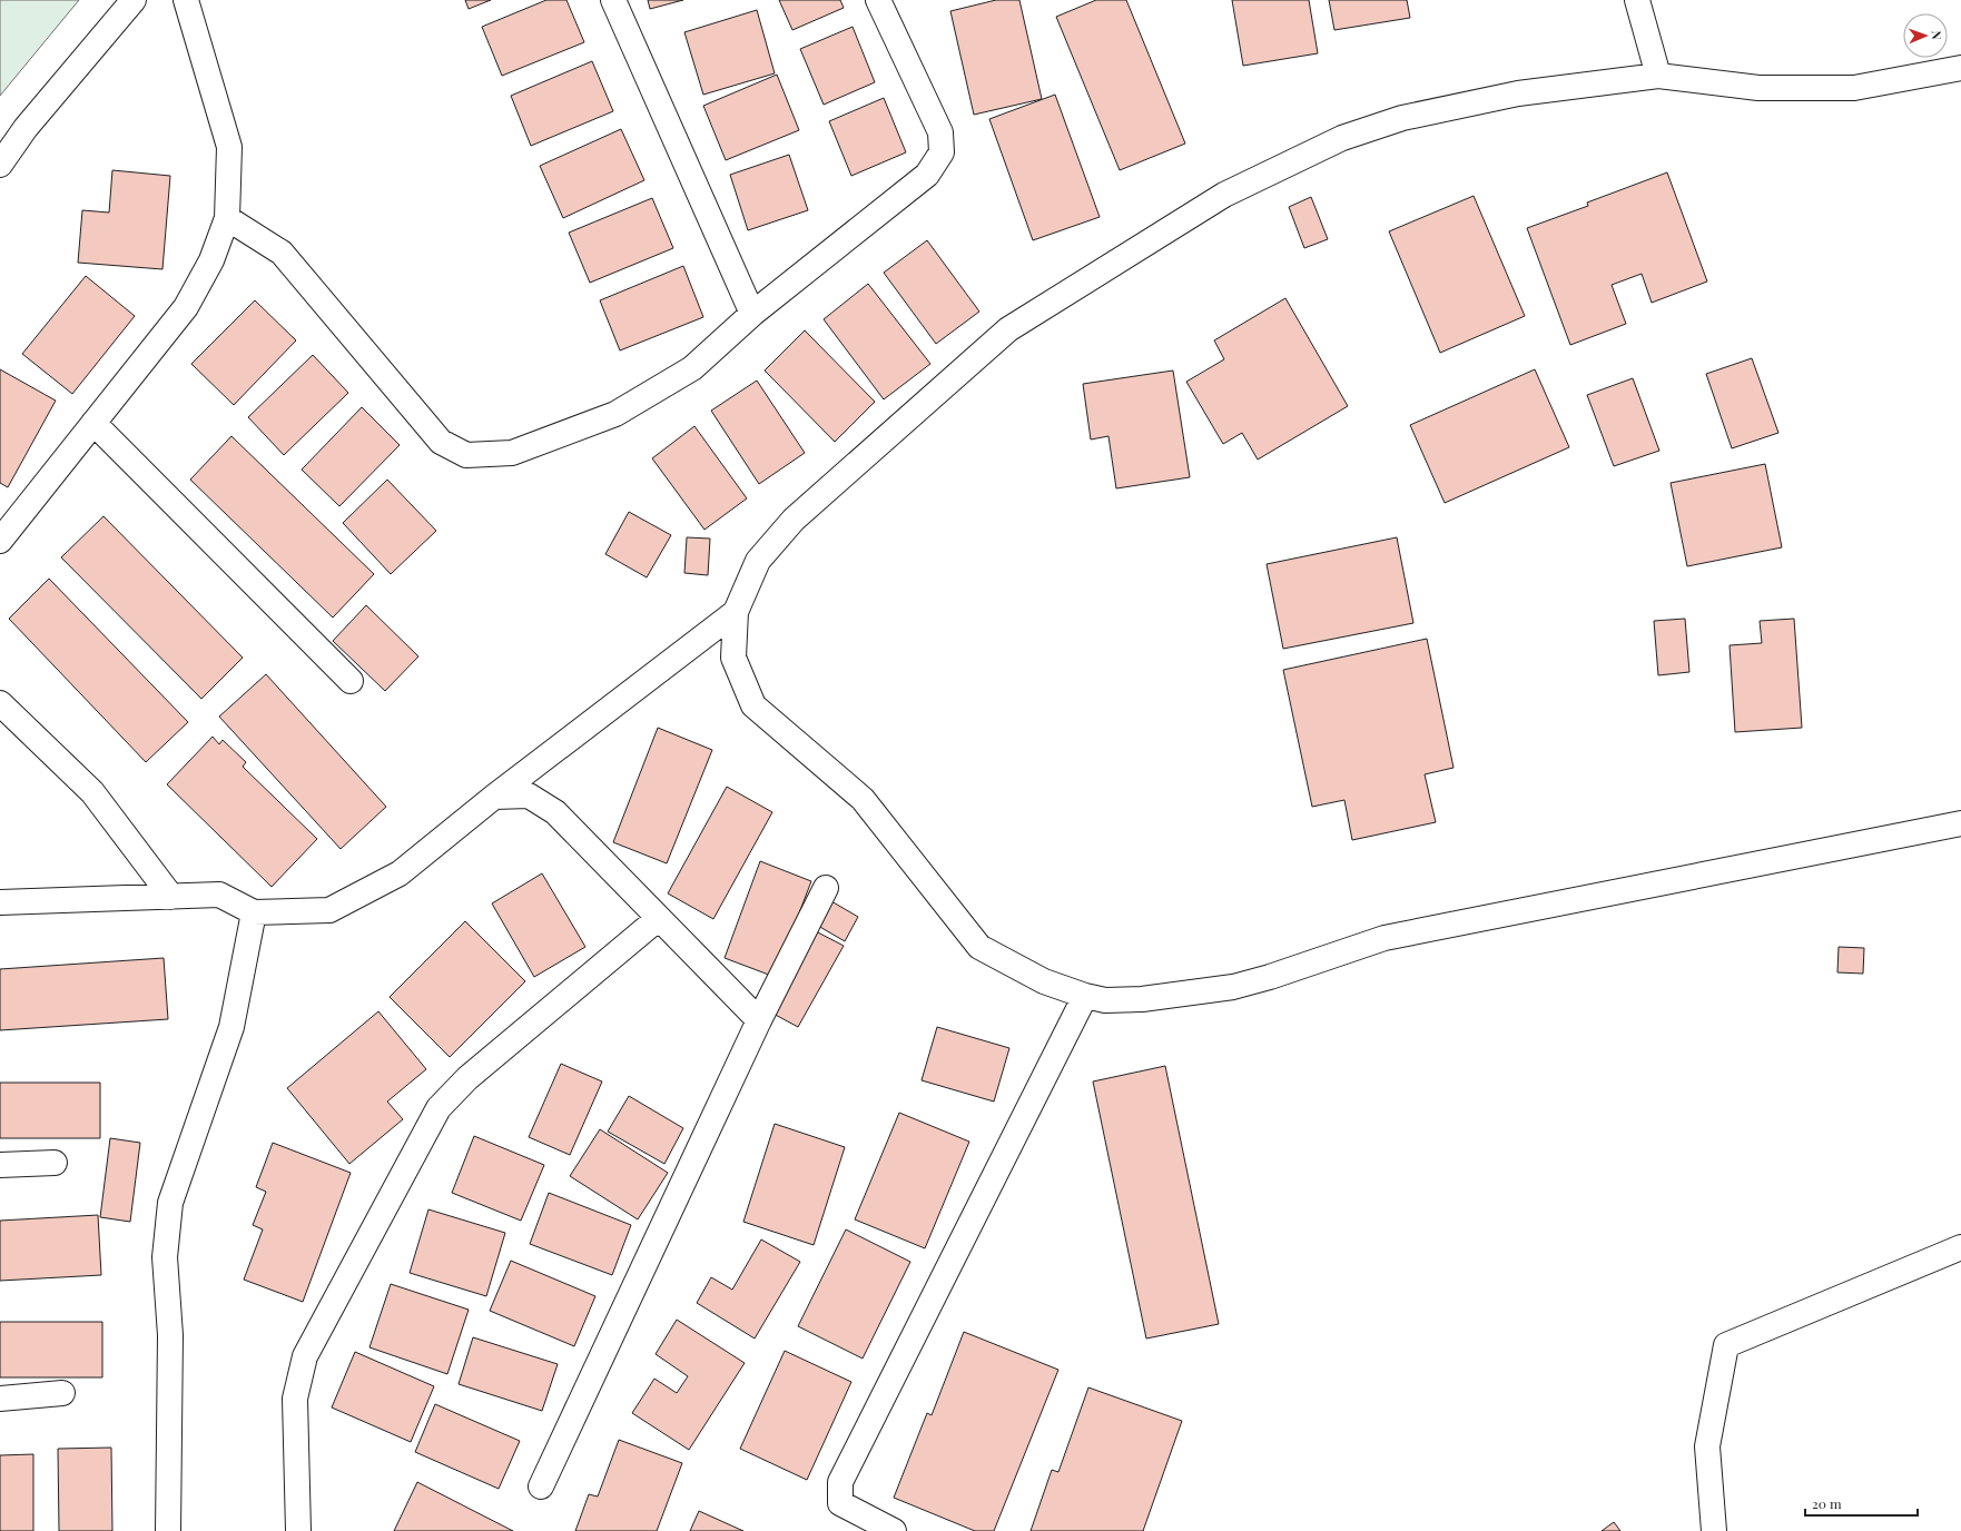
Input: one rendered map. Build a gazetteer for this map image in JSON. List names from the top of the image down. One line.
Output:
{"scale_bar":"20 m","north":"right"}
